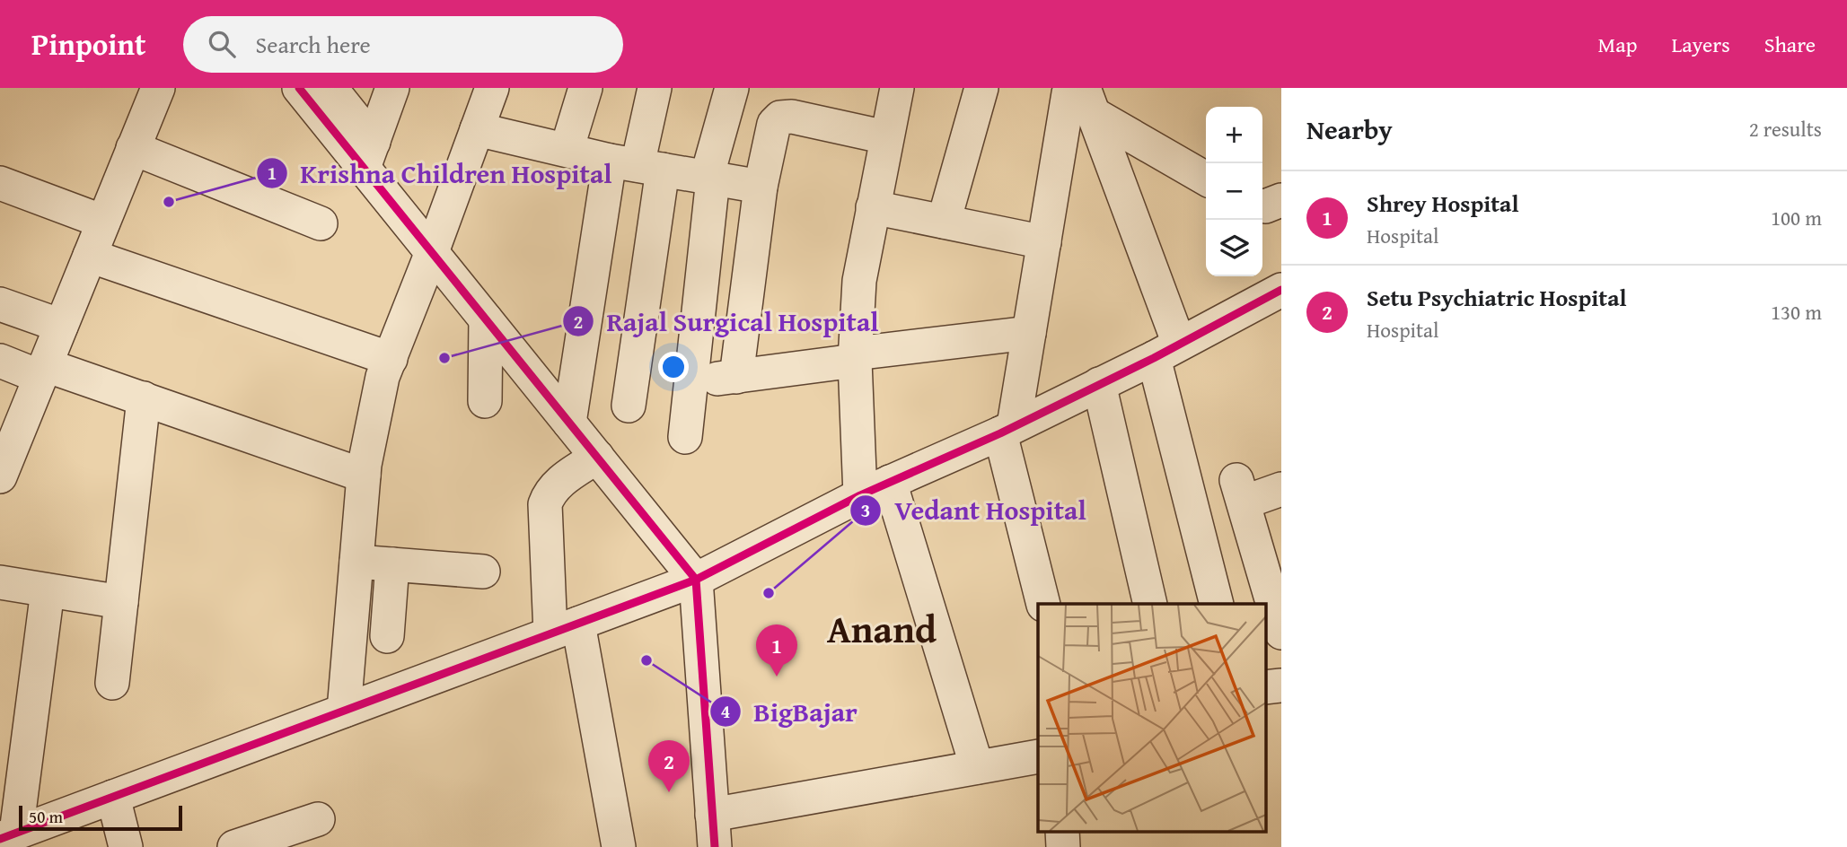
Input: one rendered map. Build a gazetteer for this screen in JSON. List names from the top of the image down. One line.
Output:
{"districts":["Anand"],"places":["Krishna Children Hospital","Rajal Surgical Hospital","Vedant Hospital","BigBajar"],"scale_bar":"50 m","page":{"header":"Pinpoint","search":"Search here","nav":["Map","Layers","Share"],"heading":["Nearby","2 results"],"map_buttons":["+","−"],"list":[{"mark":"1","name":"Shrey Hospital","note":"Hospital","value":"100 m"},{"mark":"2","name":"Setu Psychiatric Hospital","note":"Hospital","value":"130 m"}],"pins":["1","2"],"scale":"50 m"}}
